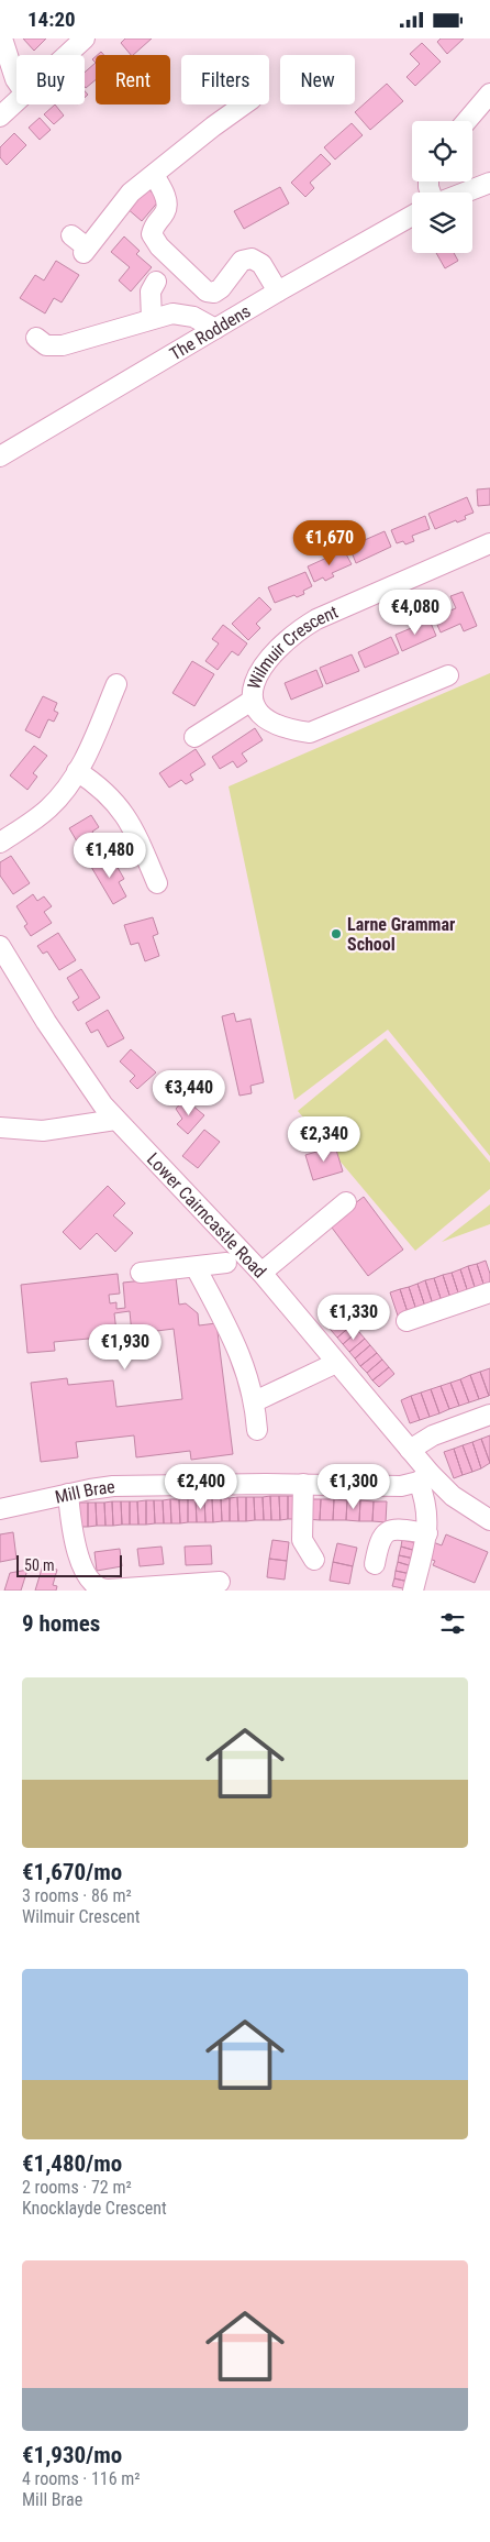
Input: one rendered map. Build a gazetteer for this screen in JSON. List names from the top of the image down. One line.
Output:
{"streets":{"street":["The Roddens","Wilmuir Crescent","Lower Cairncastle Road","Mill Brae"]},"crossings":[["Lower Cairncastle Road","Mill Brae"]],"places":["Larne Grammar School"],"scale_bar":"50 m","page":{"status":"14:20","chip":["Buy","Rent","Filters","New"],"price":["€1,670","€4,080","€1,480","€3,440","€2,340","€1,330","€1,930","€2,400","€1,300"],"scale":"50 m","heading":"9 homes","list":[{"name":"€1,670/mo","note":"3 rooms · 86 m² · Wilmuir Crescent"},{"name":"€1,480/mo","note":"2 rooms · 72 m² · Knocklayde Crescent"},{"name":"€1,930/mo","note":"4 rooms · 116 m² · Mill Brae"}]}}
